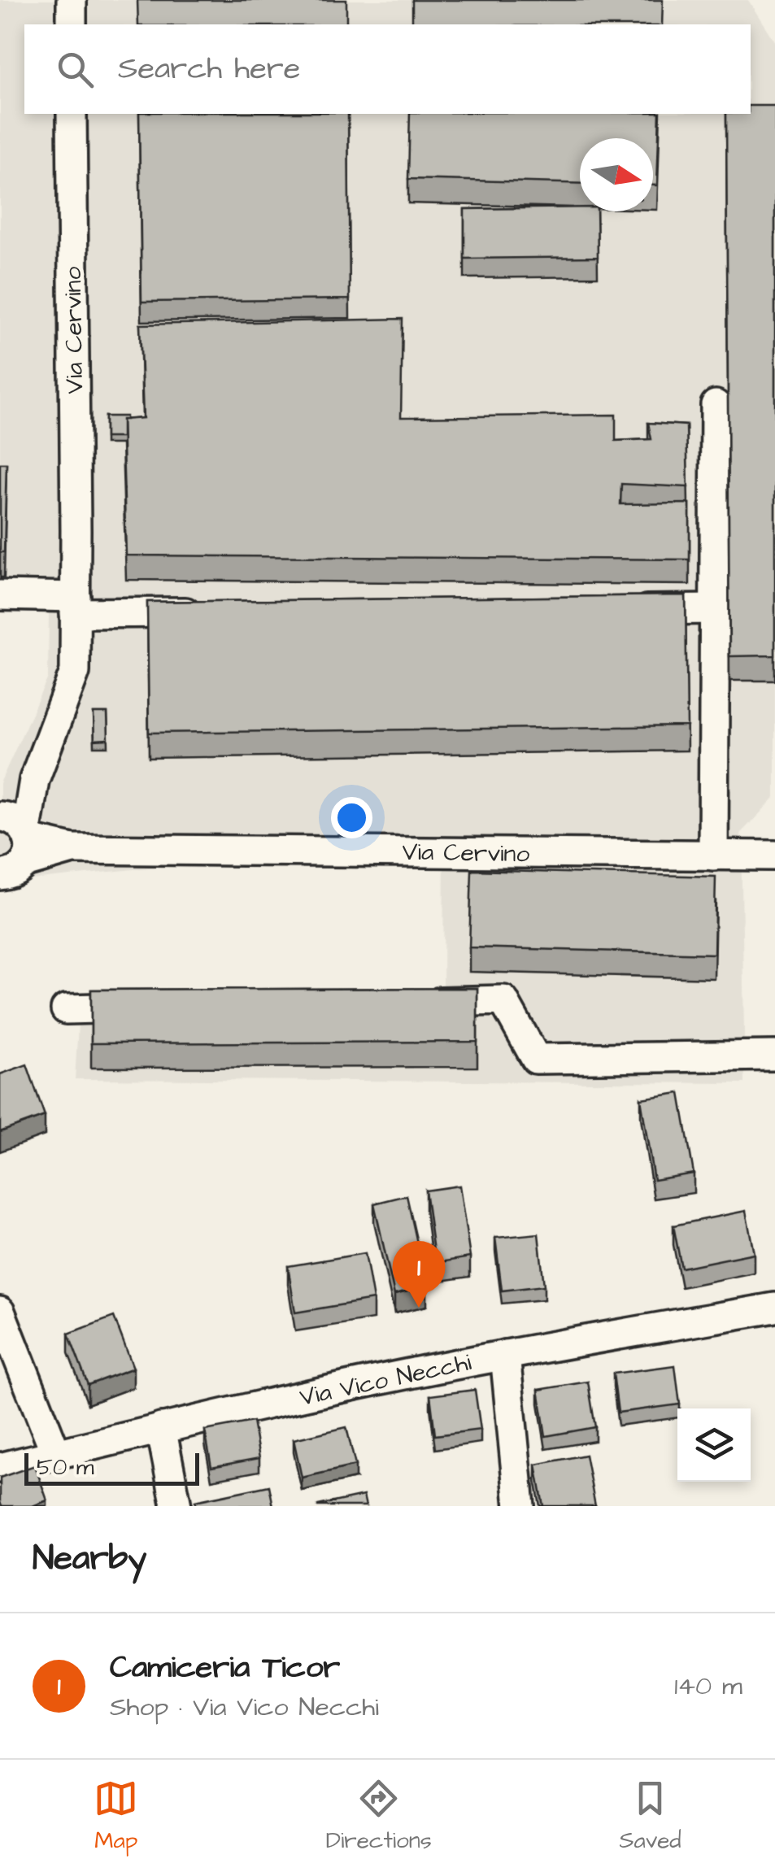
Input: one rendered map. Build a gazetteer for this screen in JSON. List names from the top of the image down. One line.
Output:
{"streets":{"street":["Via Cervino","Via Vico Necchi"]},"scale_bar":"50 m","north":"right","page":{"search":"Search here","pins":"1","scale":"50 m","heading":"Nearby","list":[{"mark":"1","name":"Camiceria Ticor","note":"Shop · Via Vico Necchi","value":"140 m"}],"nav":["Map","Directions","Saved"]}}
